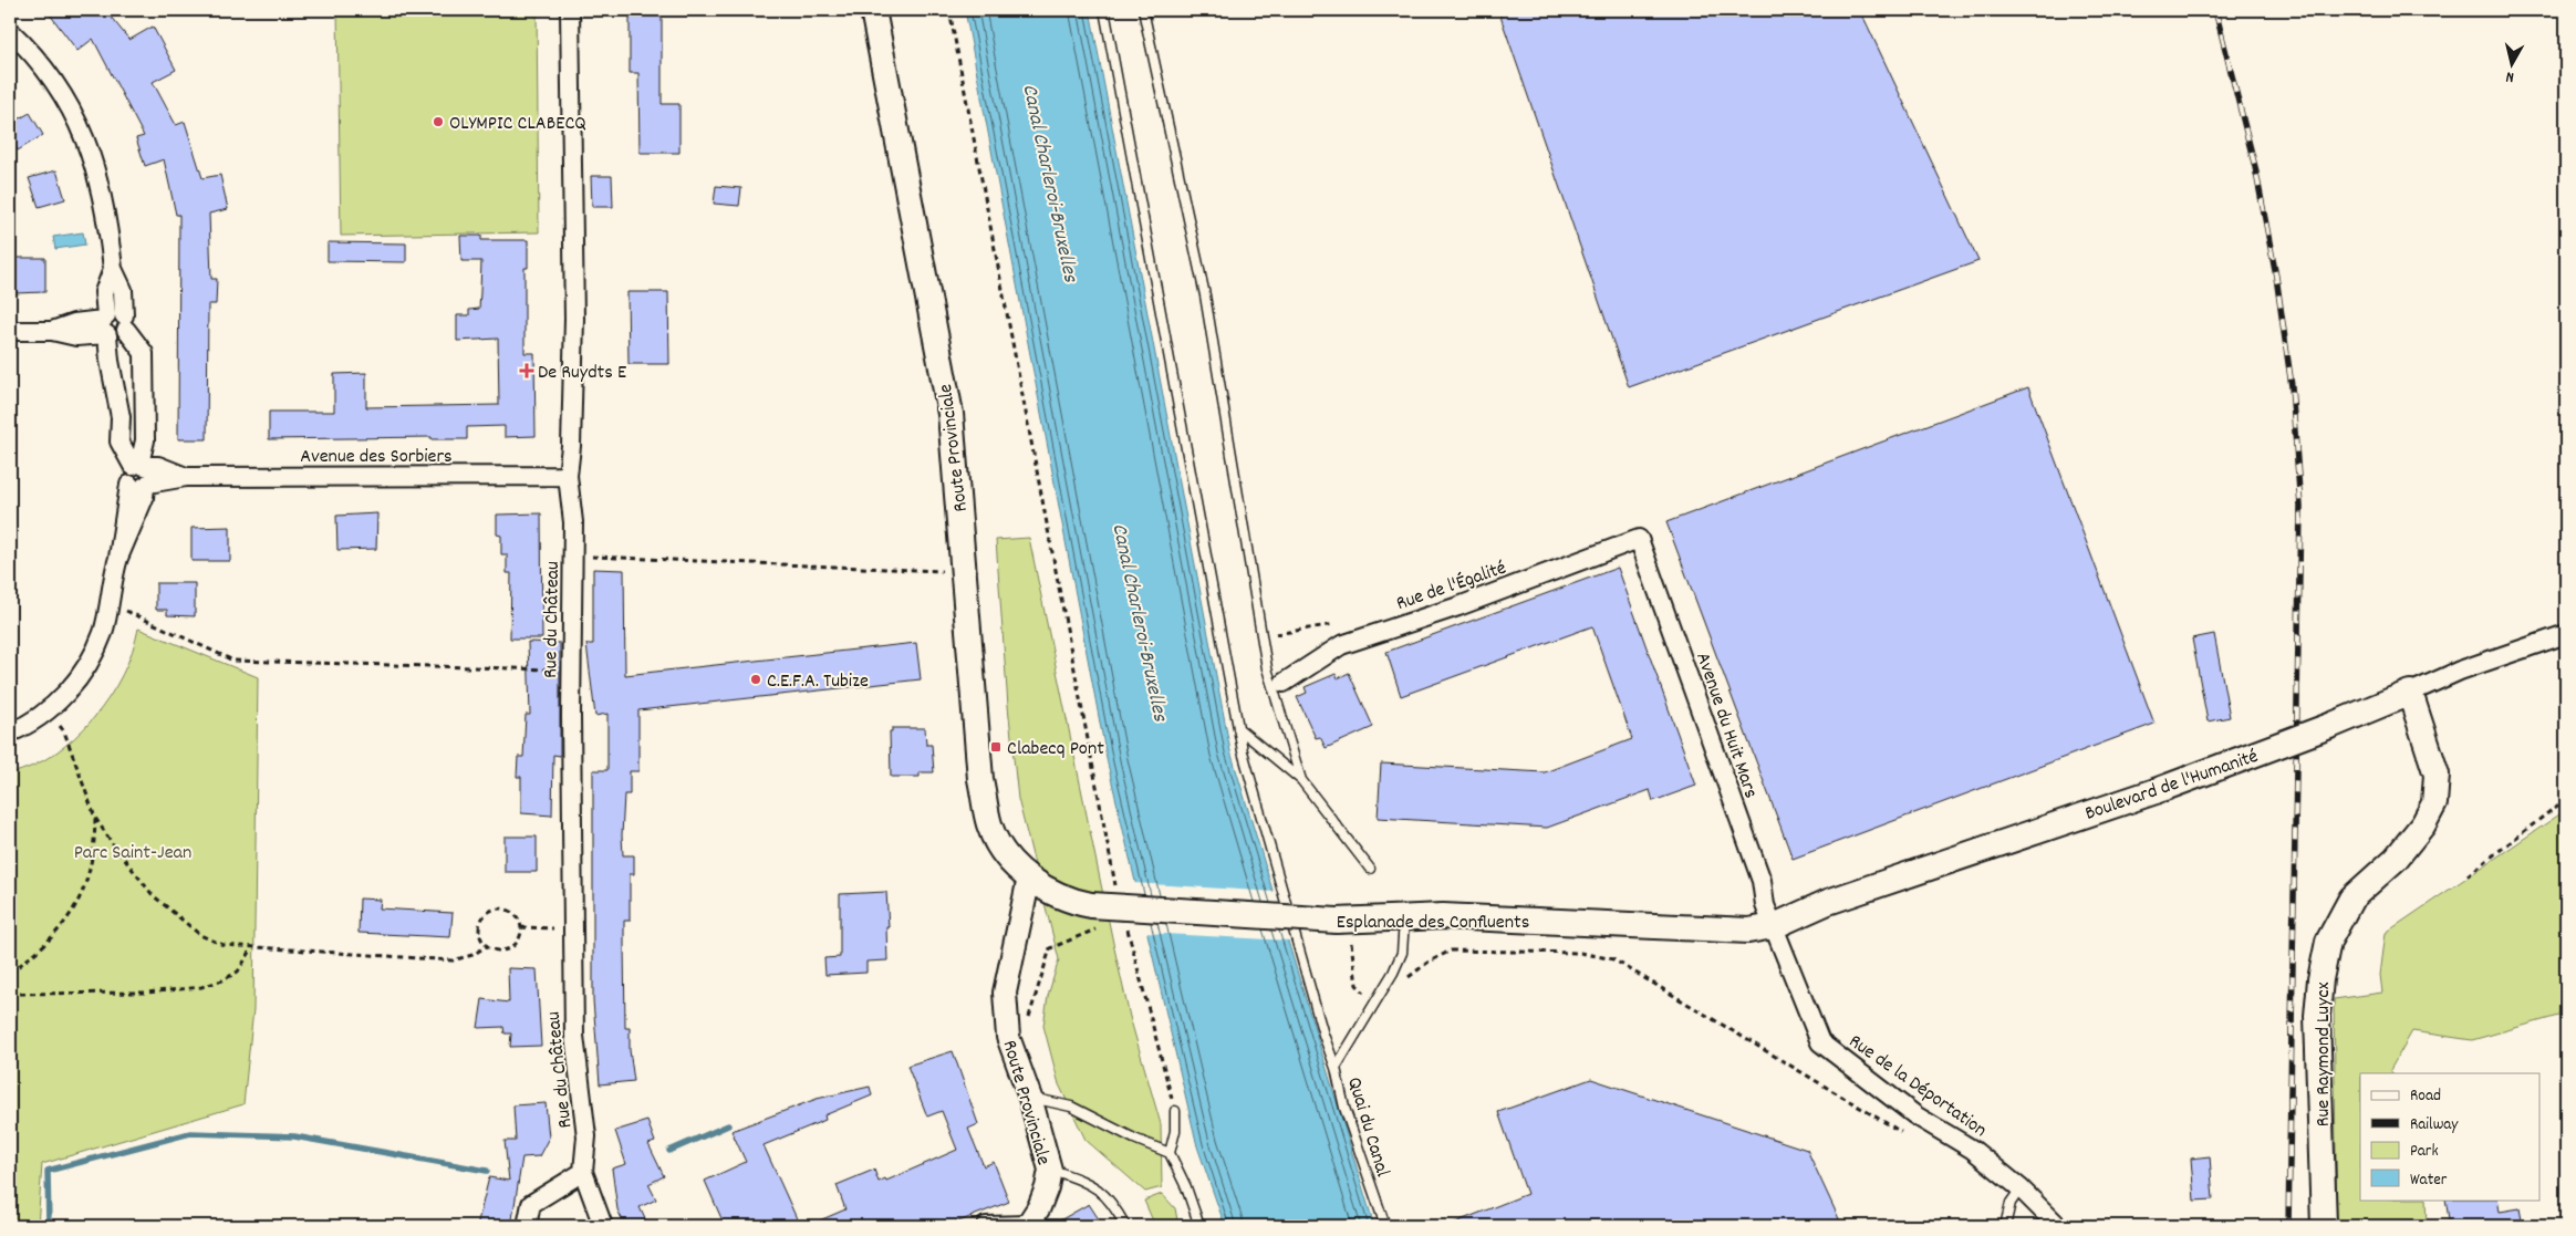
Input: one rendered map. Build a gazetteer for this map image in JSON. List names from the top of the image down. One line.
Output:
{"streets":{"main road":["Route Provinciale","Boulevard de l'Humanité","Esplanade des Confluents","Rue Raymond Luycx"],"street":["Avenue des Sorbiers","Rue de l'Égalité","Rue du Château","Avenue du Huit Mars","Rue de la Déportation"],"lane":["Quai du Canal"]},"crossings":[["Route Provinciale","Esplanade des Confluents"],["Avenue des Sorbiers","Rue du Château"],["Rue de l'Égalité","Avenue du Huit Mars"],["Avenue du Huit Mars","Boulevard de l'Humanité"],["Avenue du Huit Mars","Esplanade des Confluents"],["Avenue du Huit Mars","Rue de la Déportation"],["Boulevard de l'Humanité","Esplanade des Confluents"],["Boulevard de l'Humanité","Rue Raymond Luycx"],["Boulevard de l'Humanité","Rue de la Déportation"],["Esplanade des Confluents","Rue de la Déportation"],["Esplanade des Confluents","Quai du Canal"]],"water":["Canal Charleroi-Bruxelles"],"parks":["Parc Saint-Jean"],"places":{"other":["OLYMPIC CLABECQ","C.E.F.A. Tubize"],"health":["De Ruydts E"],"transit":["Clabecq Pont"]},"legend":["Road","Railway","Park","Water"],"north":"bottom"}
